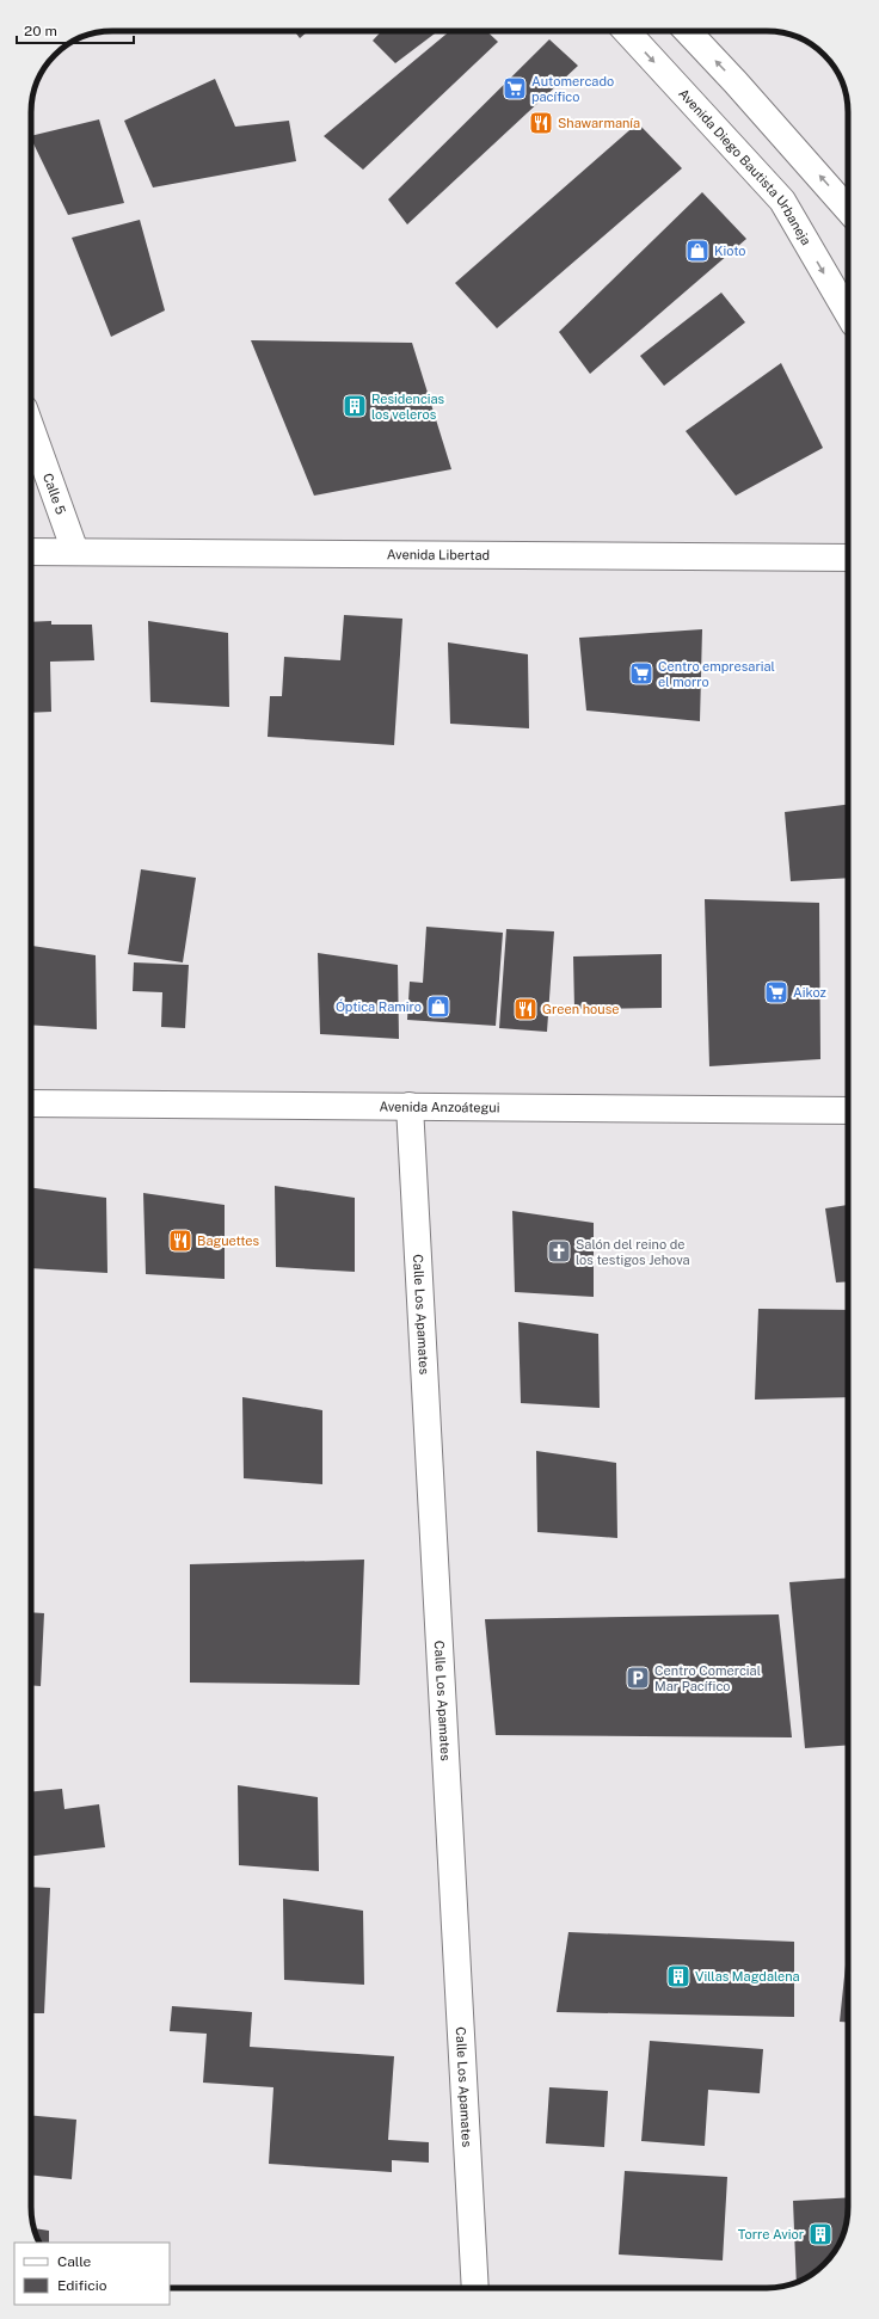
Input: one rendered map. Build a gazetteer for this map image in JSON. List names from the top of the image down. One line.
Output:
{"streets":{"street":["Avenida Diego Bautista Urbaneja","Calle 5","Avenida Libertad","Avenida Anzoátegui","Calle Los Apamates"]},"crossings":[["Calle 5","Avenida Libertad"],["Avenida Anzoátegui","Calle Los Apamates"]],"places":{"supermarket":["Automercado pacífico","Centro empresarial el morro","Aikoz"],"restaurant":["Shawarmanía","Green house","Baguettes"],"shop":["Kioto","Óptica Ramiro"],"building":["Residencias los veleros","Villas Magdalena","Torre Avior"],"church":["Salón del reino de los testigos Jehova"],"parking":["Centro Comercial Mar Pacífico"]},"legend":["Calle","Edificio"],"scale_bar":"20 m"}
